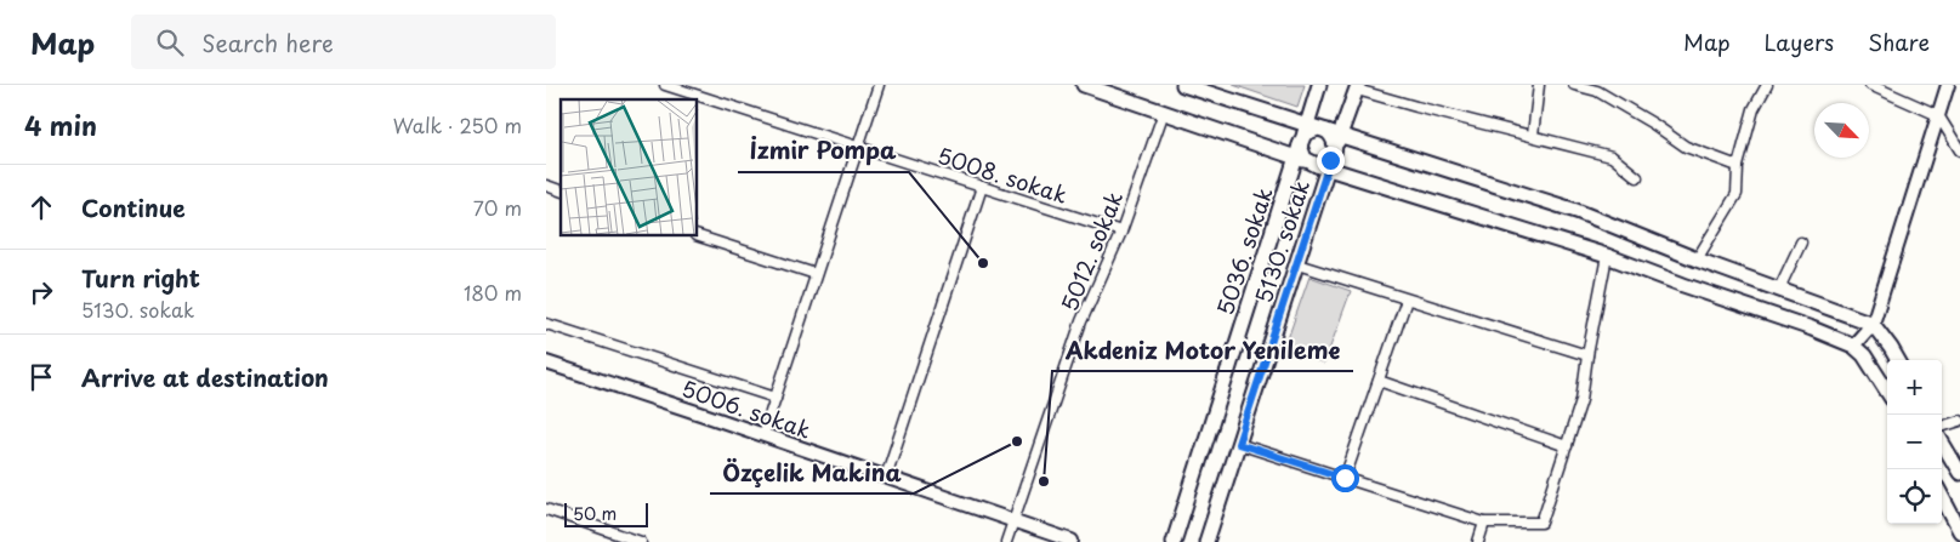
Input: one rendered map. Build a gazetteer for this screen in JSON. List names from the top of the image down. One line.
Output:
{"streets":{"main road":["5130. sokak","5036. sokak"],"street":["5008. sokak","5012. sokak","5006. sokak"]},"crossings":[["5008. sokak","5012. sokak"],["5130. sokak","5036. sokak"],["5012. sokak","5006. sokak"]],"places":["İzmir Pompa","Özçelik Makina","Akdeniz Motor Yenileme"],"scale_bar":"50 m","north":"bottom right","page":{"header":"Map","search":"Search here","nav":["Map","Layers","Share"],"heading":["4 min","Walk · 250 m"],"list":[["Continue","70 m"],["Turn right","5130. sokak","180 m"],"Arrive at destination"],"map_buttons":["+","−"],"scale":"50 m"}}
